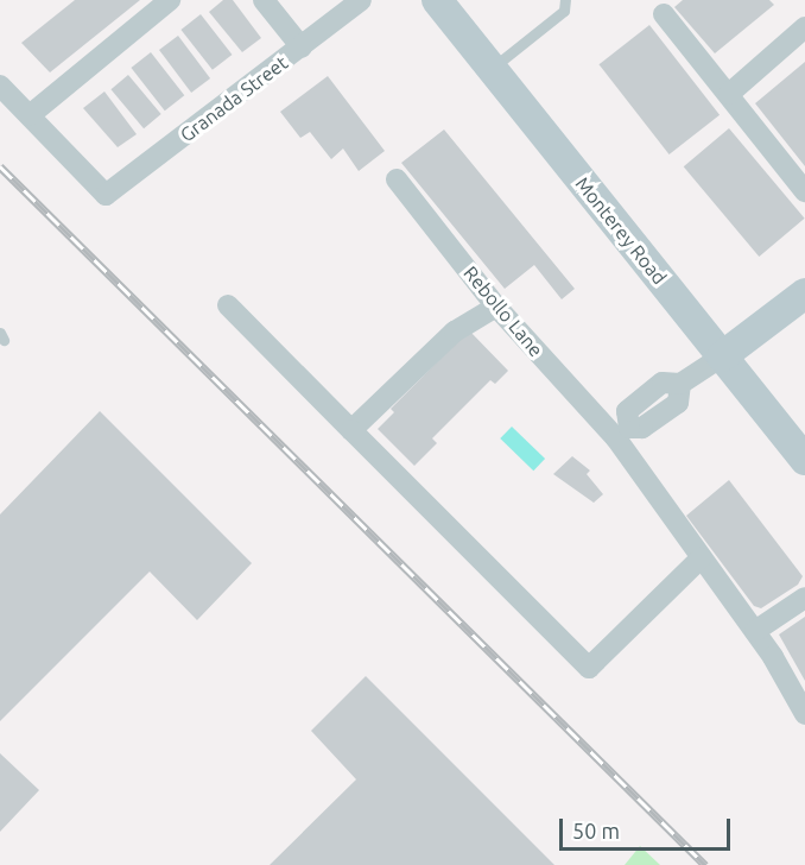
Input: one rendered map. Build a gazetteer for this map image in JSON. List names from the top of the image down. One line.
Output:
{"streets":{"main road":["Monterey Road"],"street":["Granada Street","Rebollo Lane"]},"scale_bar":"50 m"}
